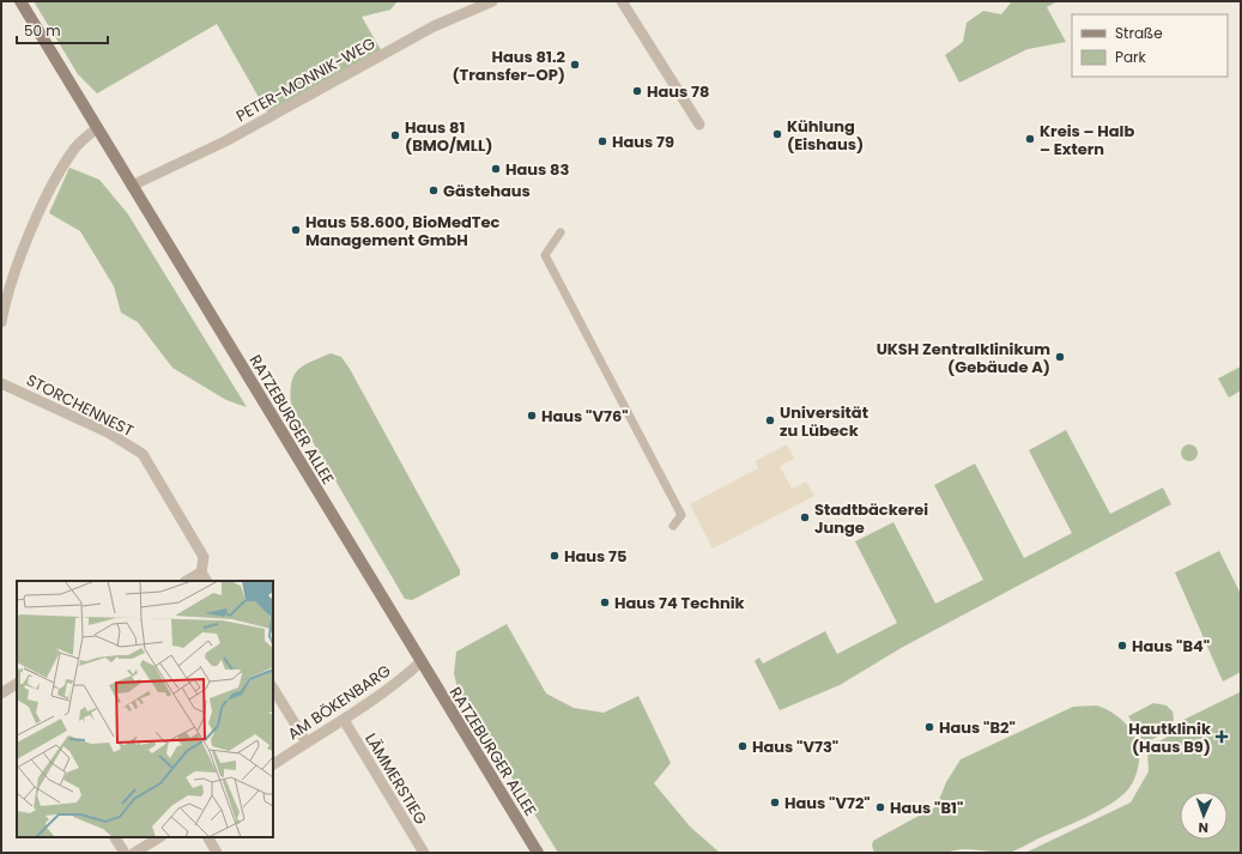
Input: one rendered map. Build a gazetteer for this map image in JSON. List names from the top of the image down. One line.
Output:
{"streets":{"main road":["RATZEBURGER ALLEE"],"street":["PETER-MONNIK-WEG","STORCHENNEST","AM BÖKENBARG","LÄMMERSTIEG"]},"crossings":[["PETER-MONNIK-WEG","RATZEBURGER ALLEE"],["RATZEBURGER ALLEE","AM BÖKENBARG"],["AM BÖKENBARG","LÄMMERSTIEG"]],"places":{"other":["Haus 81.2 (Transfer-OP)","Haus 78","Kühlung (Eishaus)","Haus 81 (BMO/MLL)","Kreis – Halb – Extern","Haus 79","Haus 83","Gästehaus","Haus 58.600, BioMedTec Management GmbH","UKSH Zentralklinikum (Gebäude A)","Haus \"V76\"","Universität zu Lübeck","Stadtbäckerei Junge","Haus 75","Haus 74 Technik","Haus \"B4\"","Haus \"B2\"","Haus \"V73\"","Haus \"V72\"","Haus \"B1\""],"health":["Hautklinik (Haus B9)"]},"legend":["Straße","Park"],"scale_bar":"50 m","north":"bottom"}
